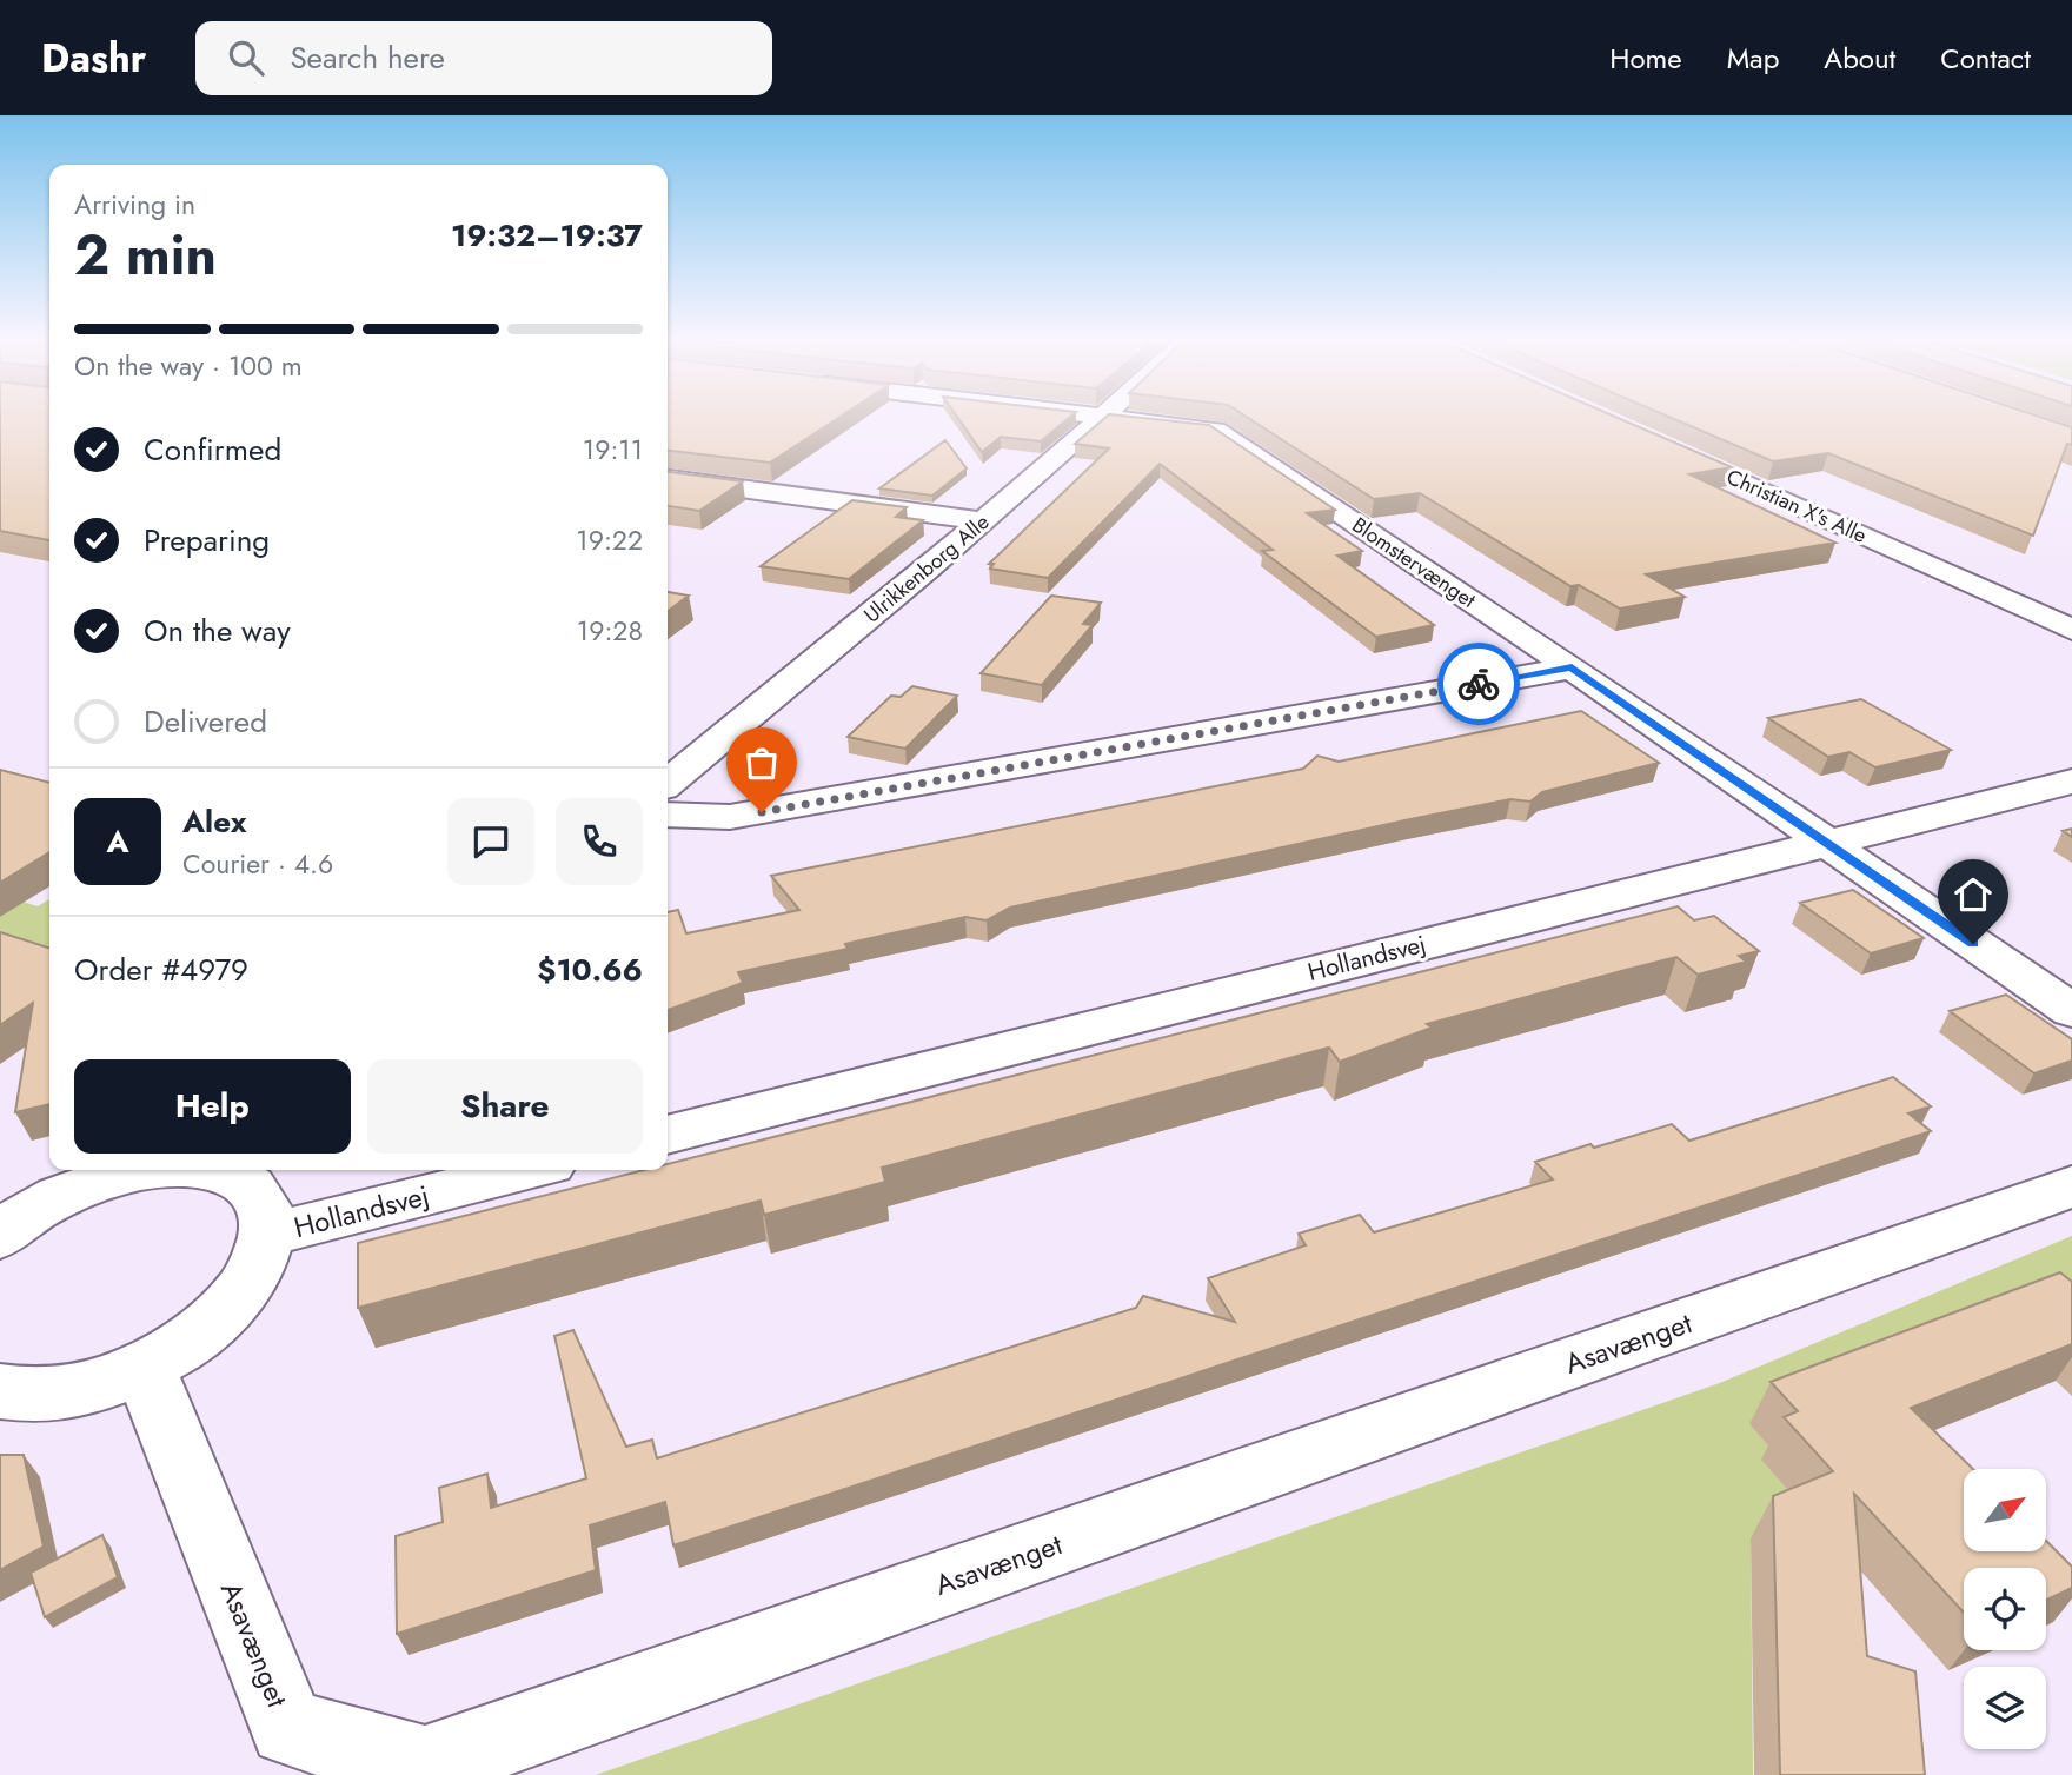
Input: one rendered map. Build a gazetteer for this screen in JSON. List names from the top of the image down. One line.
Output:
{"streets":{"street":["Christian X's Alle","Blomstervænget","Ulrikkenborg Alle","Hollandsvej","Asavænget"]},"crossings":[["Blomstervænget","Hollandsvej"]],"north":"top right","page":{"header":"Dashr","search":"Search here","nav":["Home","Map","About","Contact"],"heading":["2 min","Arriving in","19:32–19:37"],"panel":["Alex","Courier · 4.6","Order #4979","$10.66"],"bar":"On the way · 100 m","list":[["Confirmed","19:11"],["Preparing","19:22"],["On the way","19:28"],"Delivered"],"round":"A","buttons":["Help","Share"]}}
